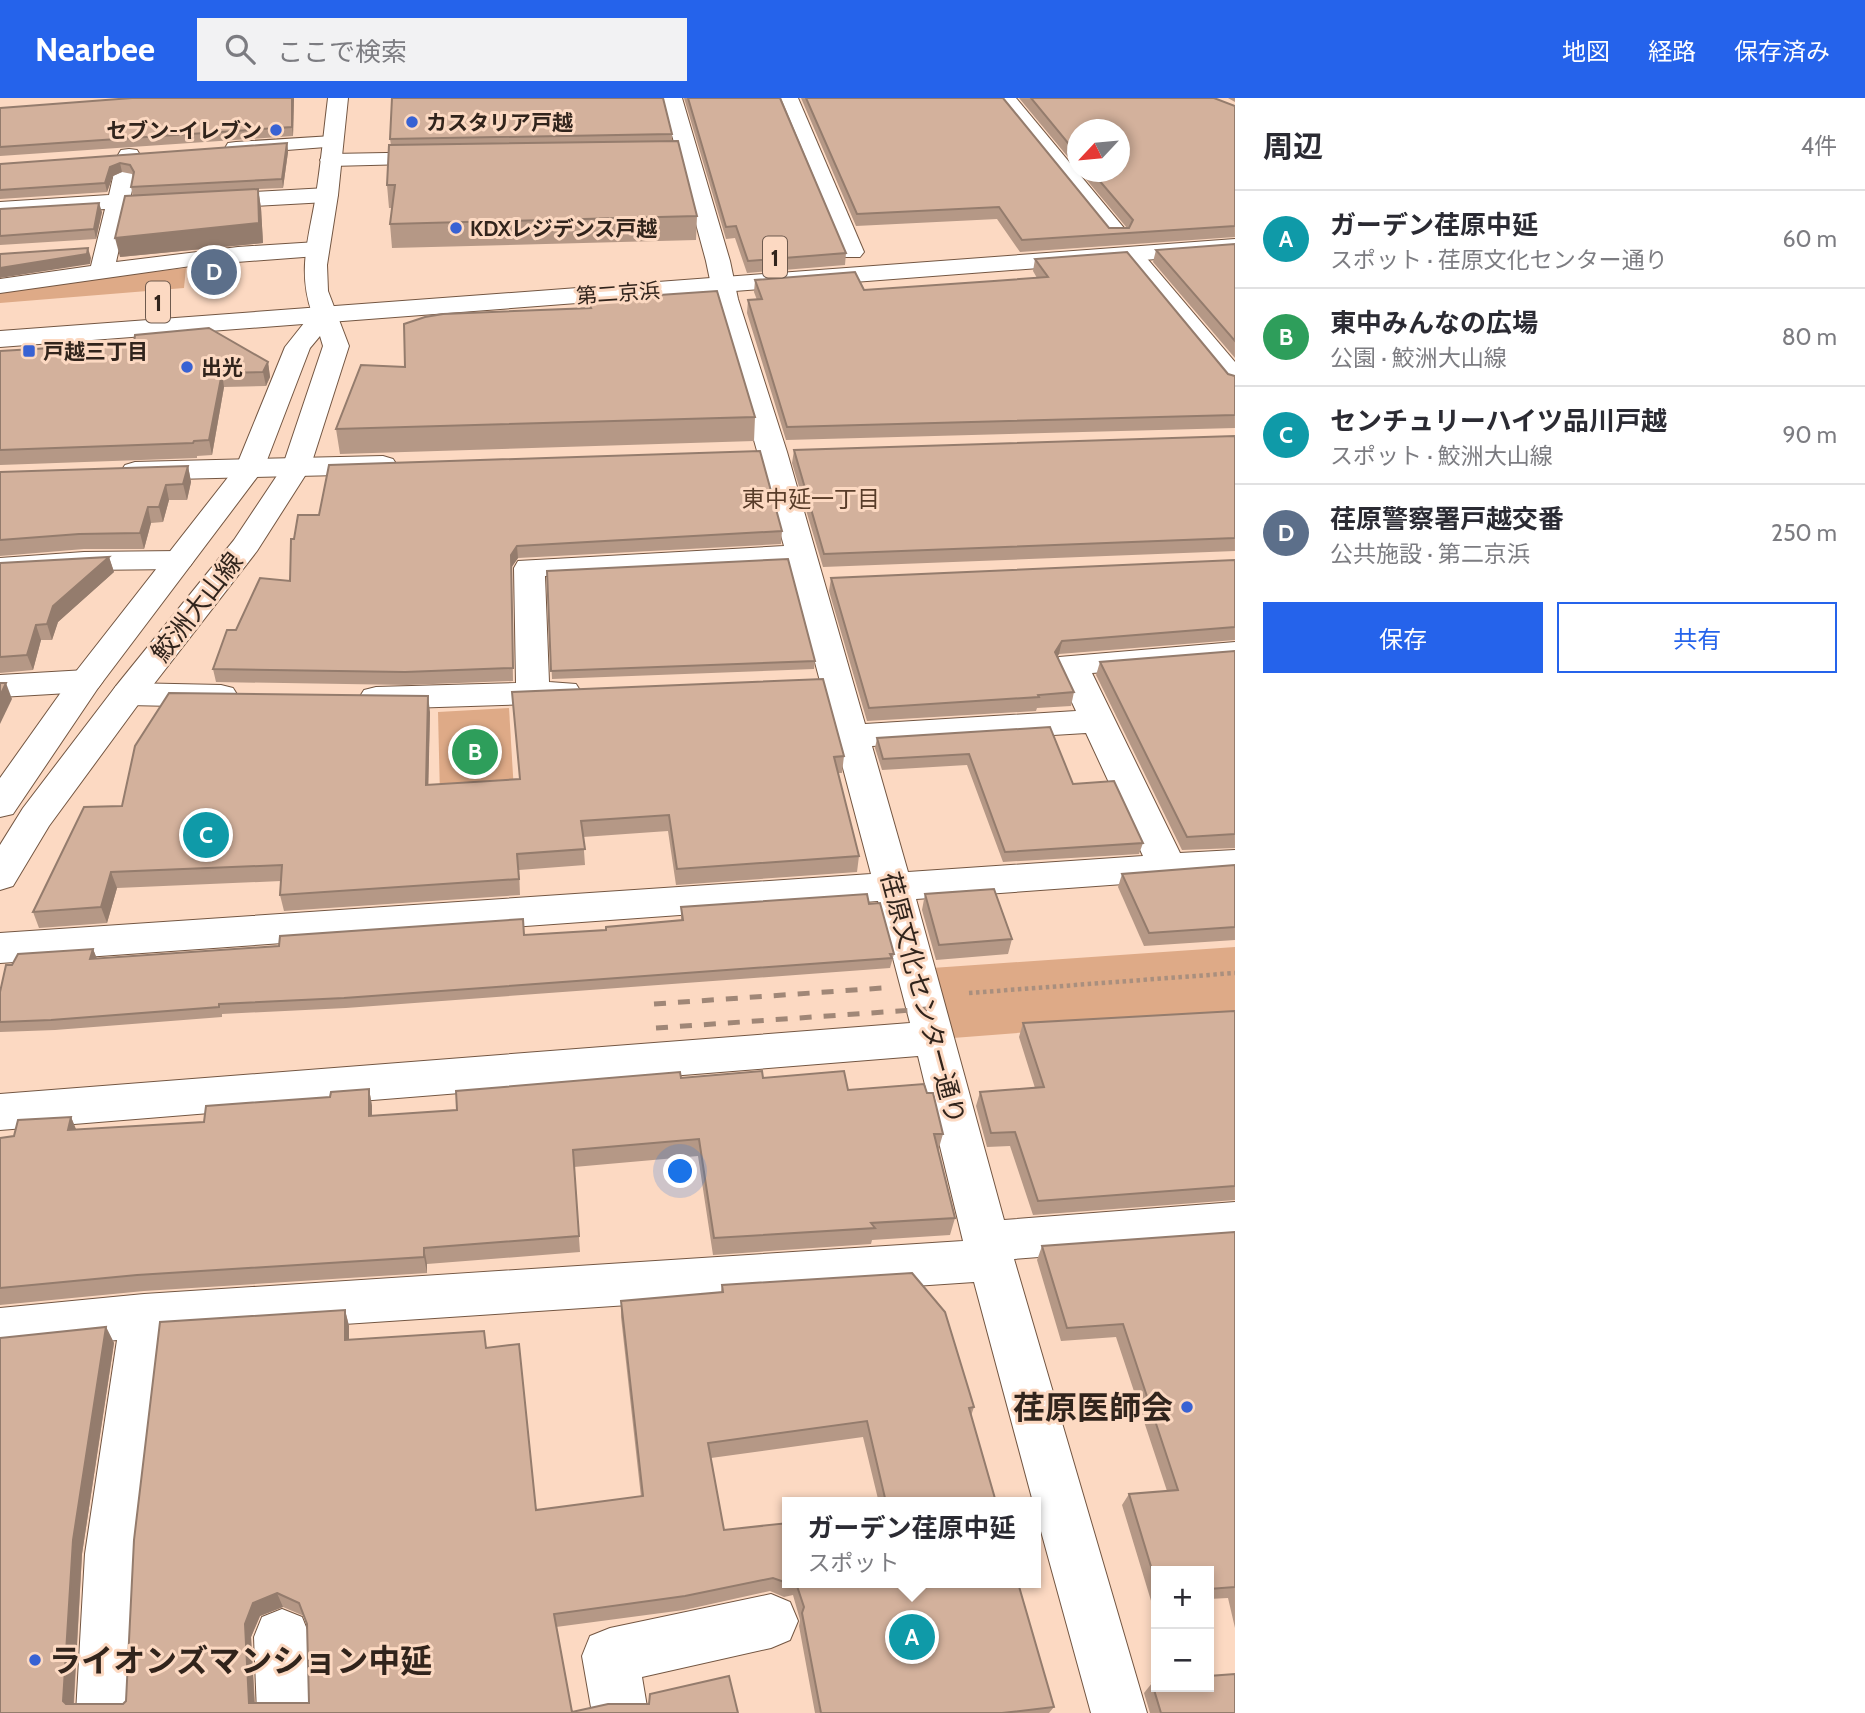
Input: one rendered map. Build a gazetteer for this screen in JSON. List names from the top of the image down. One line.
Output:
{"streets":{"main road":["1","第二京浜","鮫洲大山線","荏原文化センター通り"]},"crossings":[["第二京浜","鮫洲大山線"],["第二京浜","荏原文化センター通り"]],"districts":["東中延一丁目"],"places":{"other":["カスタリア戸越","セブン-イレブン","KDXレジデンス戸越","出光","荏原医師会","ライオンズマンション中延"],"transit":["戸越三丁目"]},"north":"bottom left","page":{"header":"Nearbee","search":"ここで検索","nav":["地図","経路","保存済み"],"heading":["周辺","4件"],"list":[{"mark":"A","name":"ガーデン荏原中延","note":"スポット · 荏原文化センター通り","value":"60 m"},{"mark":"B","name":"東中みんなの広場","note":"公園 · 鮫洲大山線","value":"80 m"},{"mark":"C","name":"センチュリーハイツ品川戸越","note":"スポット · 鮫洲大山線","value":"90 m"},{"mark":"D","name":"荏原警察署戸越交番","note":"公共施設 · 第二京浜","value":"250 m"}],"pins":["D","B","C","A"],"buttons":["保存","共有"],"popup":["ガーデン荏原中延","スポット"],"map_buttons":["+","−"]}}
